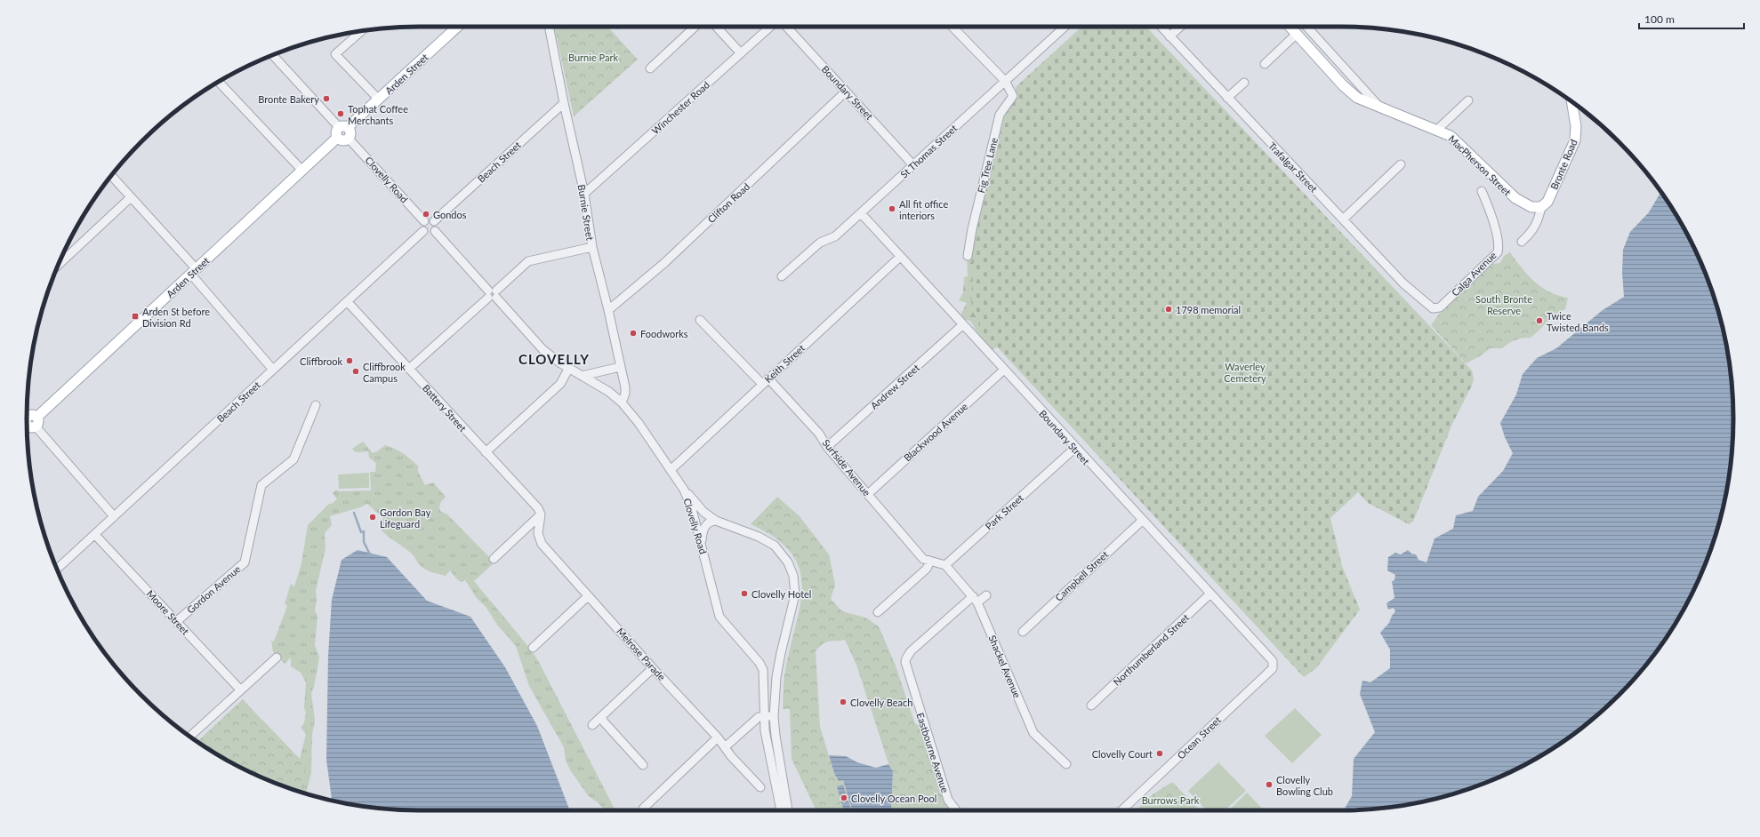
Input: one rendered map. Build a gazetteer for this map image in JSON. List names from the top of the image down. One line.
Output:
{"streets":{"main road":["Arden Street","Bronte Road","MacPherson Street"],"street":["Boundary Street","Winchester Road","St Thomas Street","Beach Street","Fig Tree Lane","Trafalgar Street","Clovelly Road","Clifton Road","Burnie Street","Calga Avenue","Keith Street","Andrew Street","Battery Street","Blackwood Avenue","Surfside Avenue","Park Street","Campbell Street","Gordon Avenue","Moore Street","Northumberland Street","Melrose Parade","Shackel Avenue","Ocean Street","Eastbourne Avenue"]},"crossings":[["Arden Street","Clovelly Road"],["Boundary Street","St Thomas Street"],["Boundary Street","Clifton Road"],["Boundary Street","Keith Street"],["Boundary Street","Andrew Street"],["Boundary Street","Blackwood Avenue"],["Boundary Street","Park Street"],["Boundary Street","Campbell Street"],["Boundary Street","Northumberland Street"],["Boundary Street","Ocean Street"],["Winchester Road","Burnie Street"],["St Thomas Street","Fig Tree Lane"],["Beach Street","Clovelly Road"],["Beach Street","Burnie Street"],["Beach Street","Battery Street"],["Beach Street","Moore Street"],["Bronte Road","MacPherson Street"],["Trafalgar Street","Calga Avenue"],["Clovelly Road","Burnie Street"],["Clovelly Road","Keith Street"],["Clifton Road","Burnie Street"],["Keith Street","Surfside Avenue"],["Andrew Street","Surfside Avenue"],["Battery Street","Melrose Parade"],["Blackwood Avenue","Surfside Avenue"],["Park Street","Shackel Avenue"],["Gordon Avenue","Moore Street"],["Shackel Avenue","Eastbourne Avenue"]],"districts":["CLOVELLY"],"parks":["Burnie Park","South Bronte Reserve","Waverley Cemetery","Burrows Park"],"places":{"other":["Bronte Bakery","Tophat Coffee Merchants","All fit office interiors","Gondos","1798 memorial","Twice Twisted Bands","Foodworks","Cliffbrook","Cliffbrook Campus","Gordon Bay Lifeguard","Clovelly Hotel","Clovelly Beach","Clovelly Court","Clovelly Bowling Club","Clovelly Ocean Pool"],"transit":["Arden St before Division Rd"]},"scale_bar":"100 m"}
